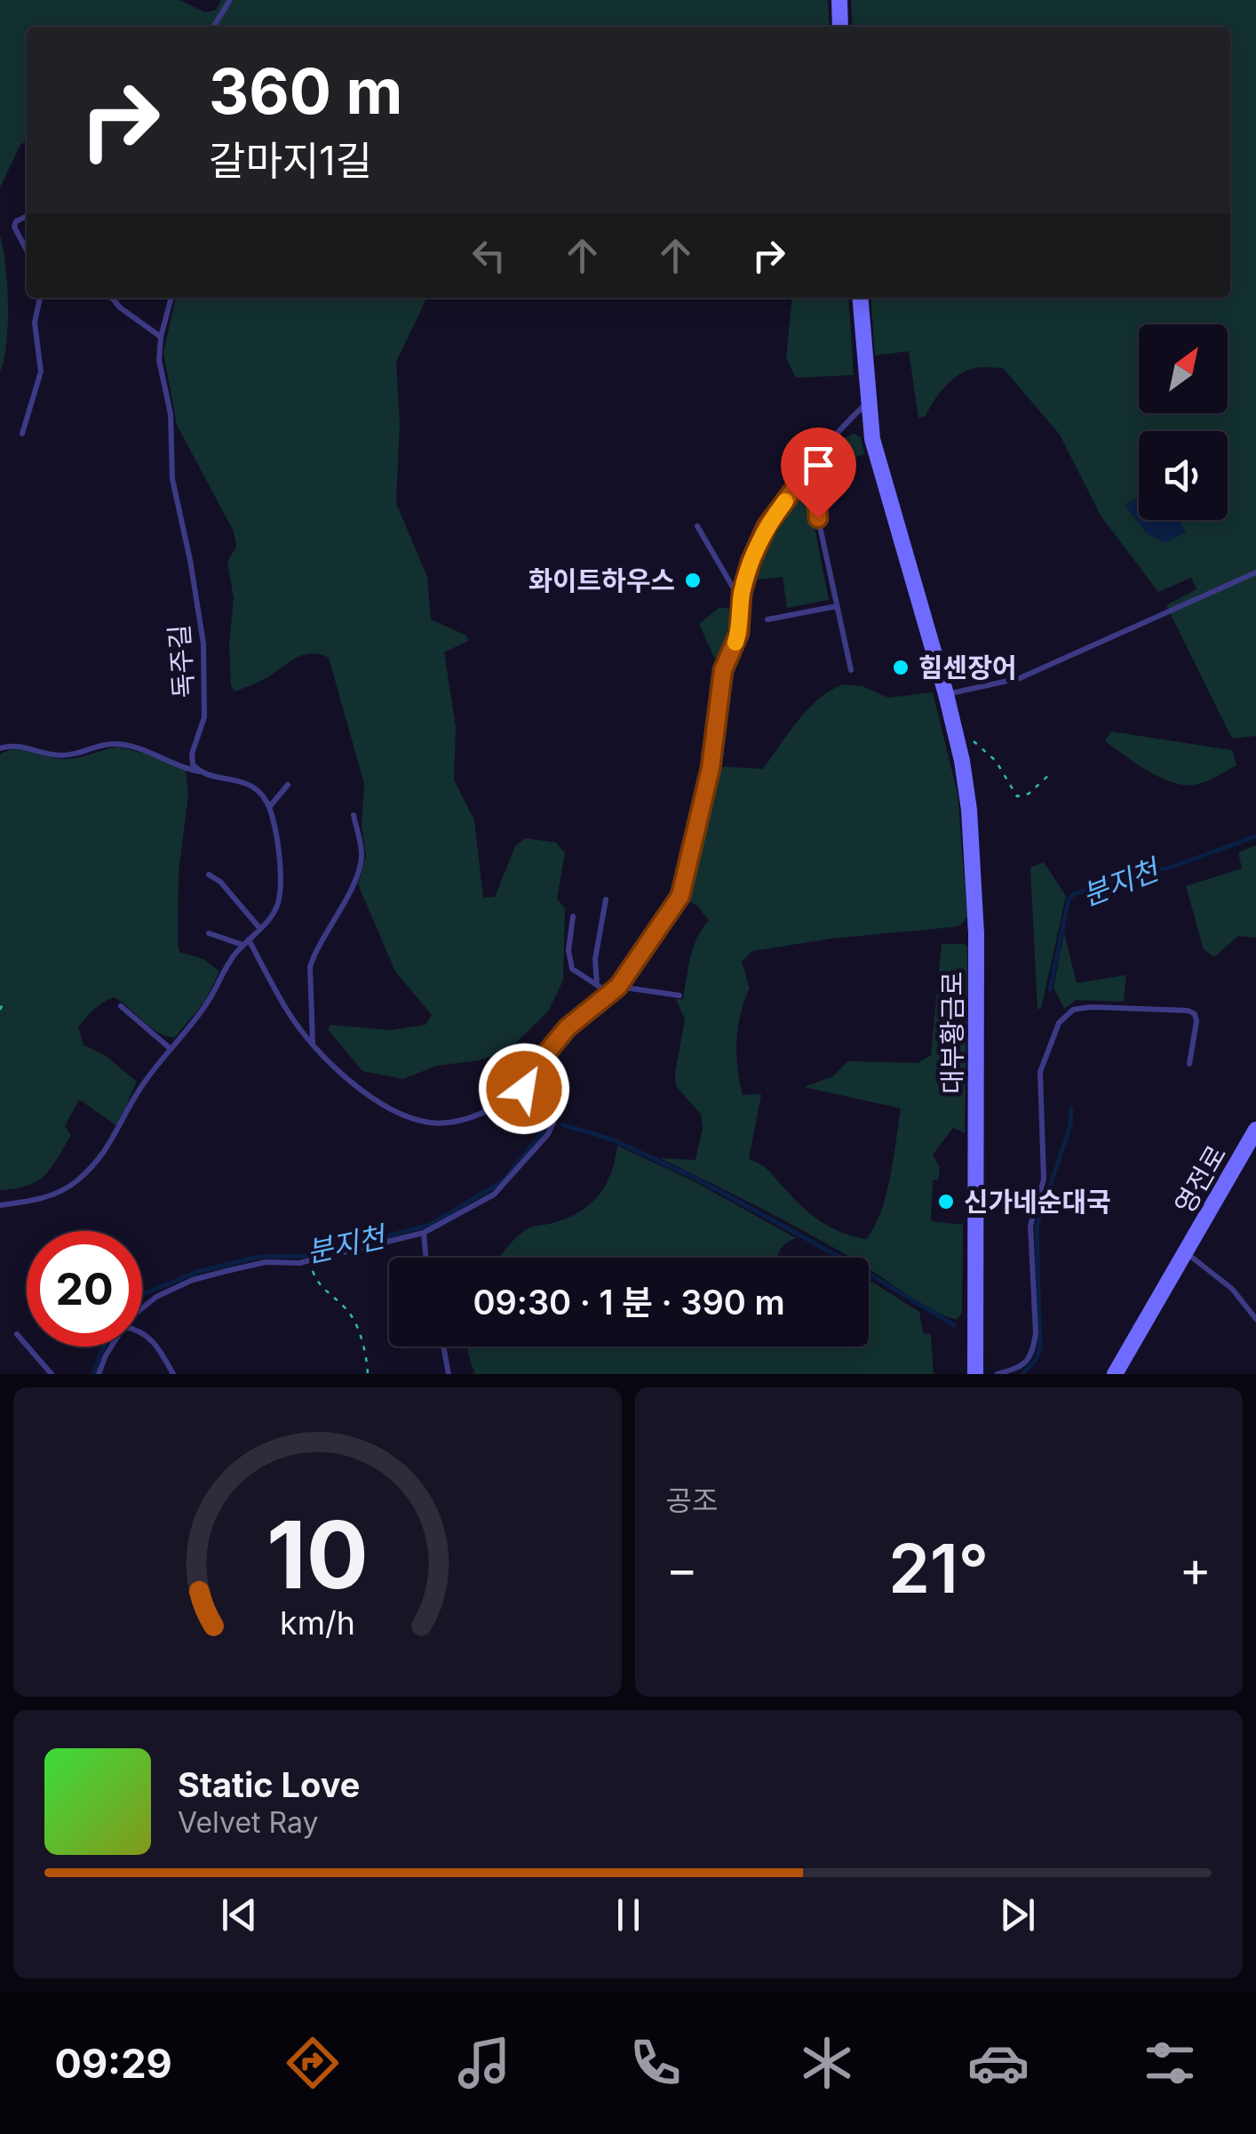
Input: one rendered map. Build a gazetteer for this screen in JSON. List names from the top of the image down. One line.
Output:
{"streets":{"main road":["대부황금로","영전로"],"lane":["독주길"]},"water":["분지천"],"places":["화이트하우스","힘센장어","신가네순대국"],"north":"top right","page":{"turn":["360 m","갈마지1길"],"limit":"20","trip":"09:30 · 1 분 · 390 m","tile":"공조","heat":["−","21°","+"],"song":["Static Love","Velvet Ray"],"tabs":"09:29","gauge":["10","km/h"]}}
